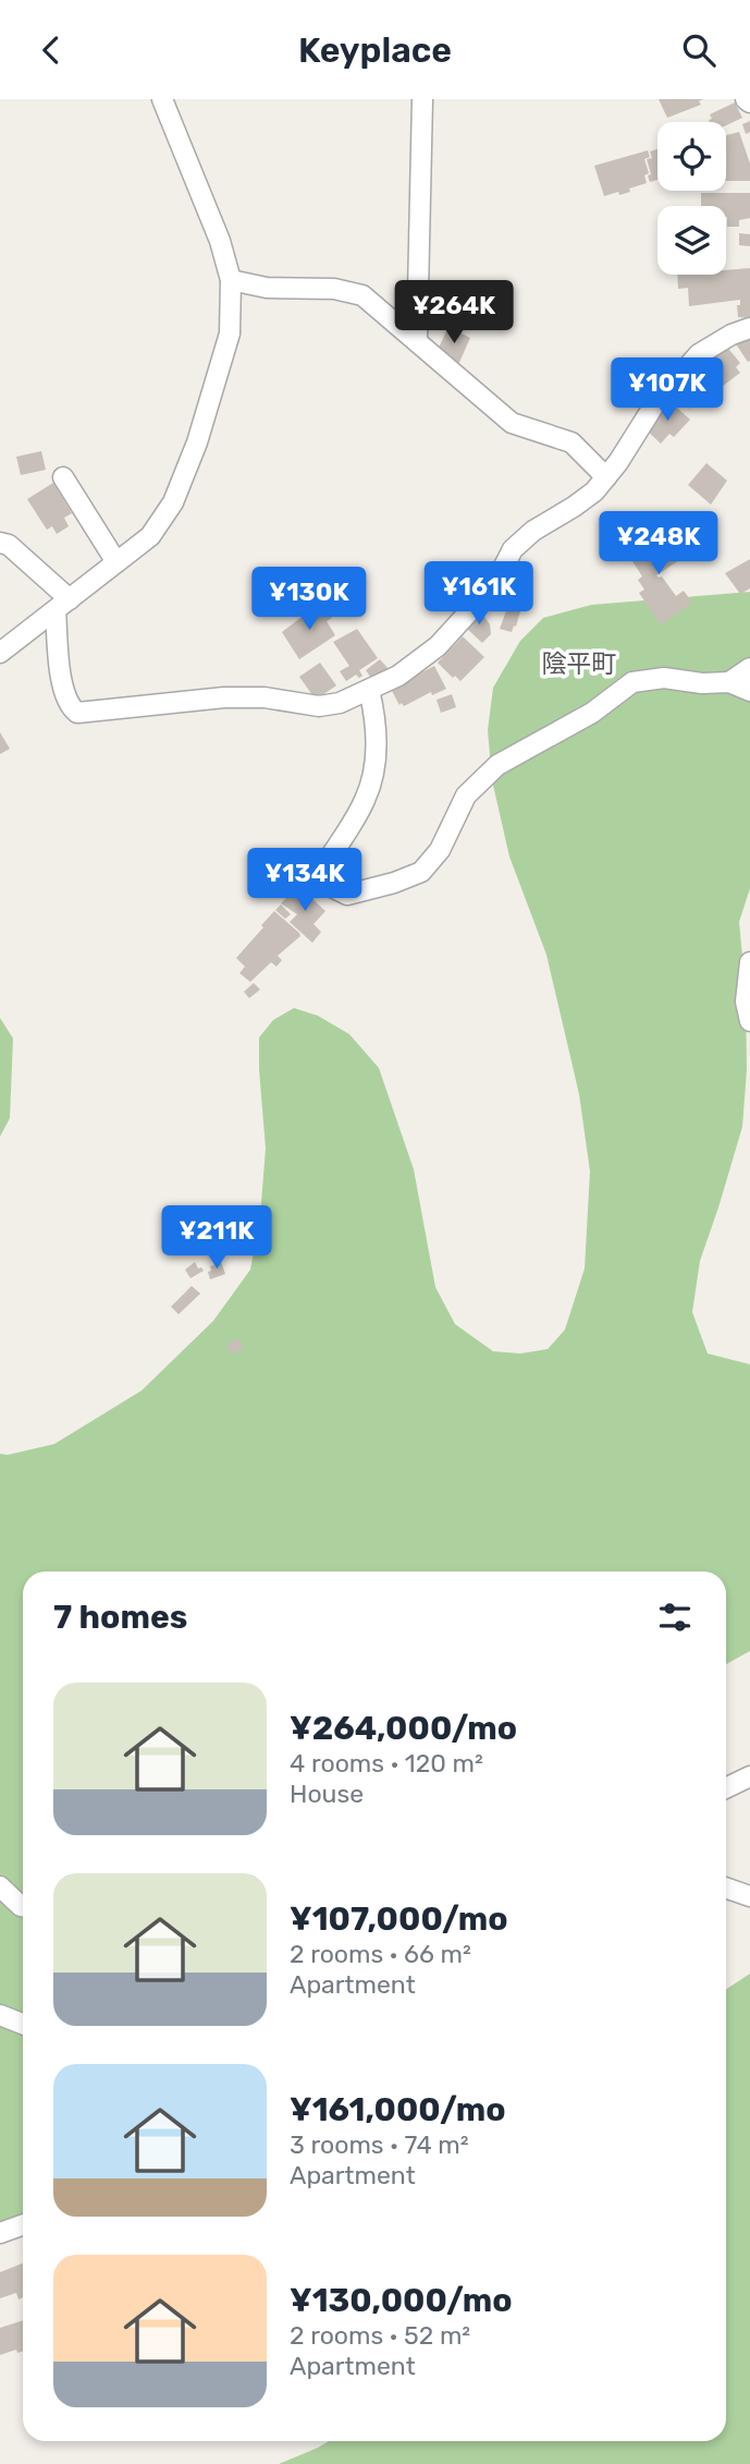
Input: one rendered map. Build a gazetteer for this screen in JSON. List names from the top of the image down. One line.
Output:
{"districts":["陰平町"],"page":{"header":"Keyplace","price":["¥264K","¥107K","¥248K","¥161K","¥130K","¥134K","¥211K"],"heading":"7 homes","list":[{"name":"¥264,000/mo","note":"4 rooms · 120 m² · House"},{"name":"¥107,000/mo","note":"2 rooms · 66 m² · Apartment"},{"name":"¥161,000/mo","note":"3 rooms · 74 m² · Apartment"},{"name":"¥130,000/mo","note":"2 rooms · 52 m² · Apartment"}]}}
